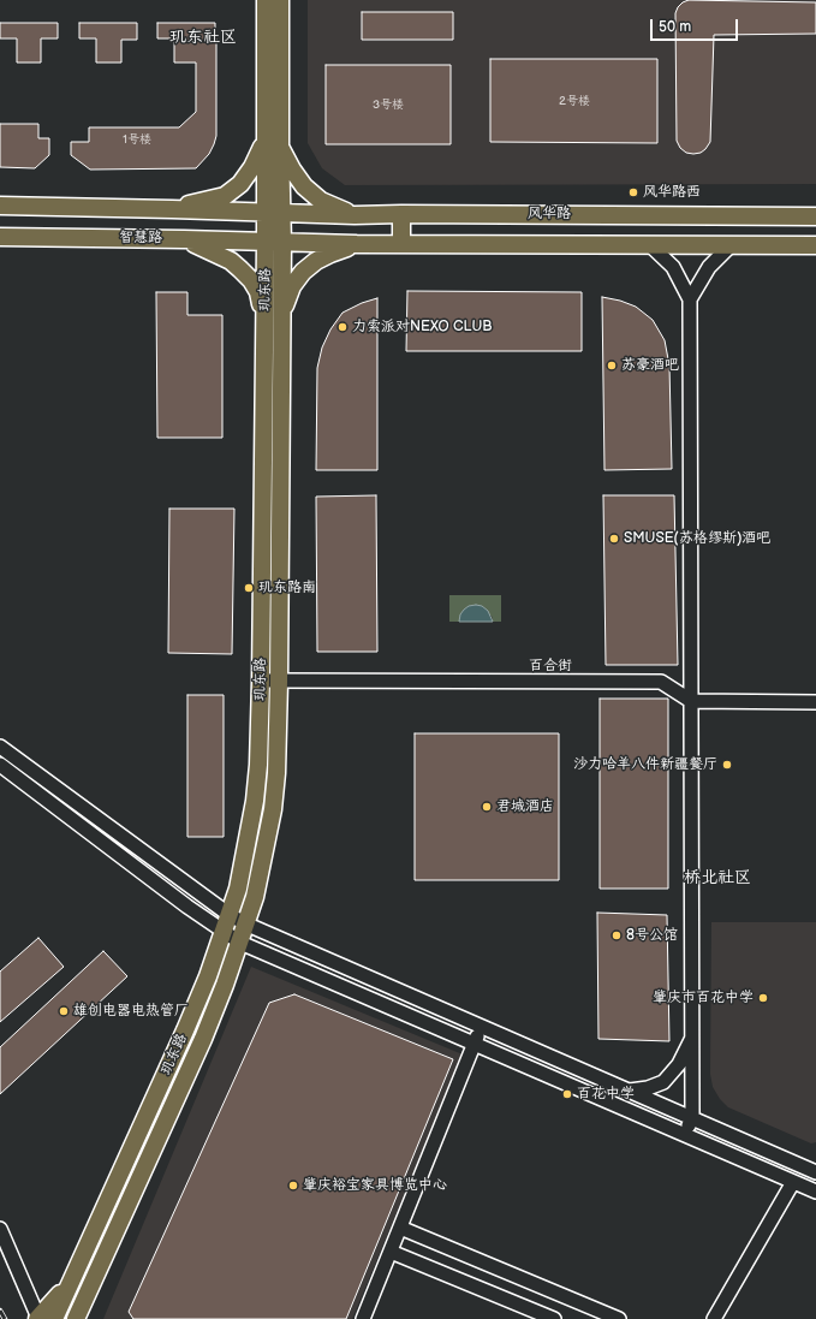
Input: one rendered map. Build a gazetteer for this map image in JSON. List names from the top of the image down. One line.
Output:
{"streets":{"main road":["风华路","智慧路","玑东路"],"street":["百合街"]},"crossings":[["风华路","智慧路"],["风华路","玑东路"],["智慧路","玑东路"],["玑东路","百合街"]],"districts":["玑东社区","桥北社区"],"places":["风华路西","力索派对NEXO CLUB","苏豪酒吧","SMUSE(苏格缪斯)酒吧","玑东路南","沙力哈羊八件新疆餐厅","君城酒店","8号公馆","肇庆市百花中学","雄创电器电热管厂","百花中学","肇庆裕宝家具博览中心"],"house_numbers":["2号楼","3号楼","1号楼"],"scale_bar":"50 m"}
